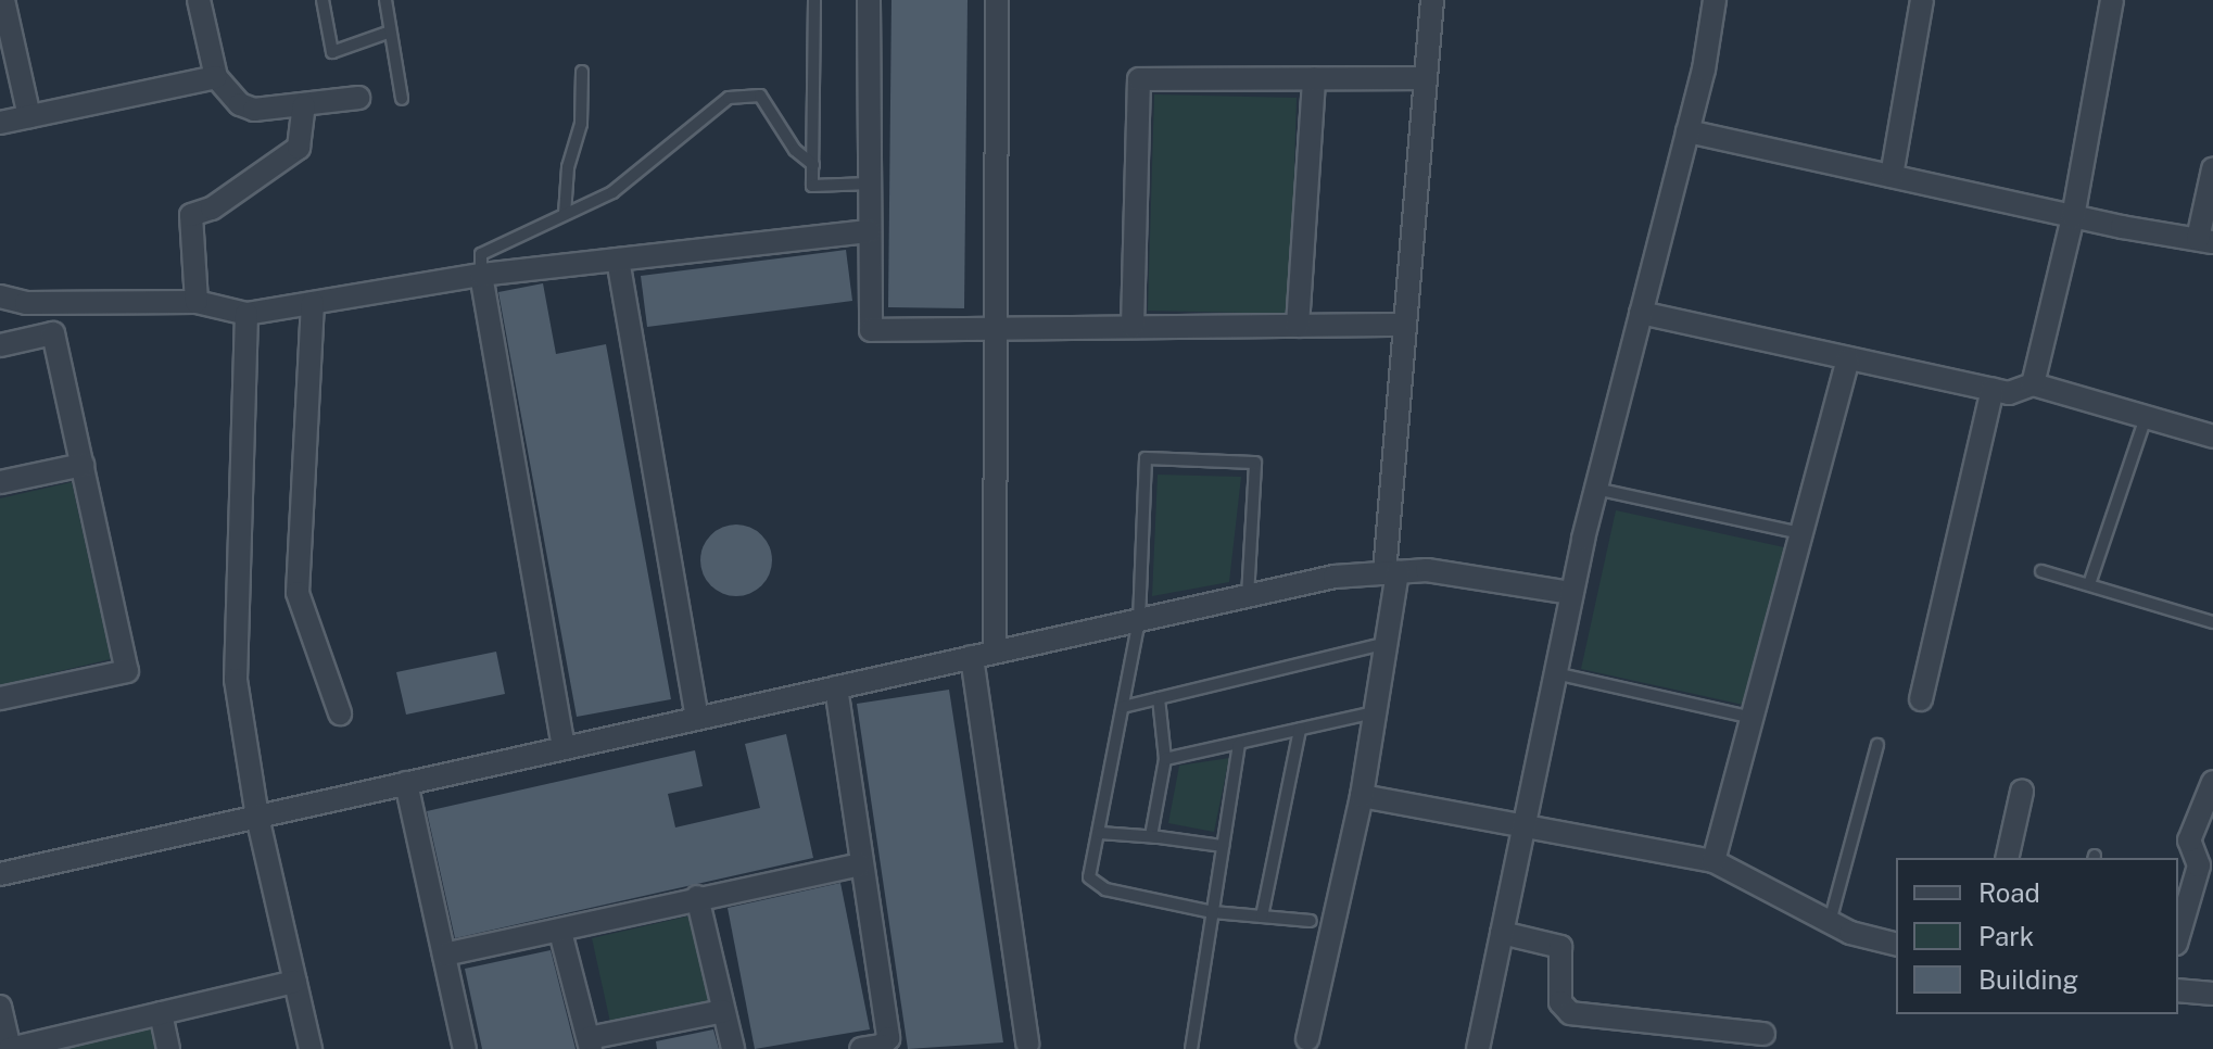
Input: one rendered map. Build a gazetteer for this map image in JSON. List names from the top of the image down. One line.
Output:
{"legend":["Road","Park","Building"]}
